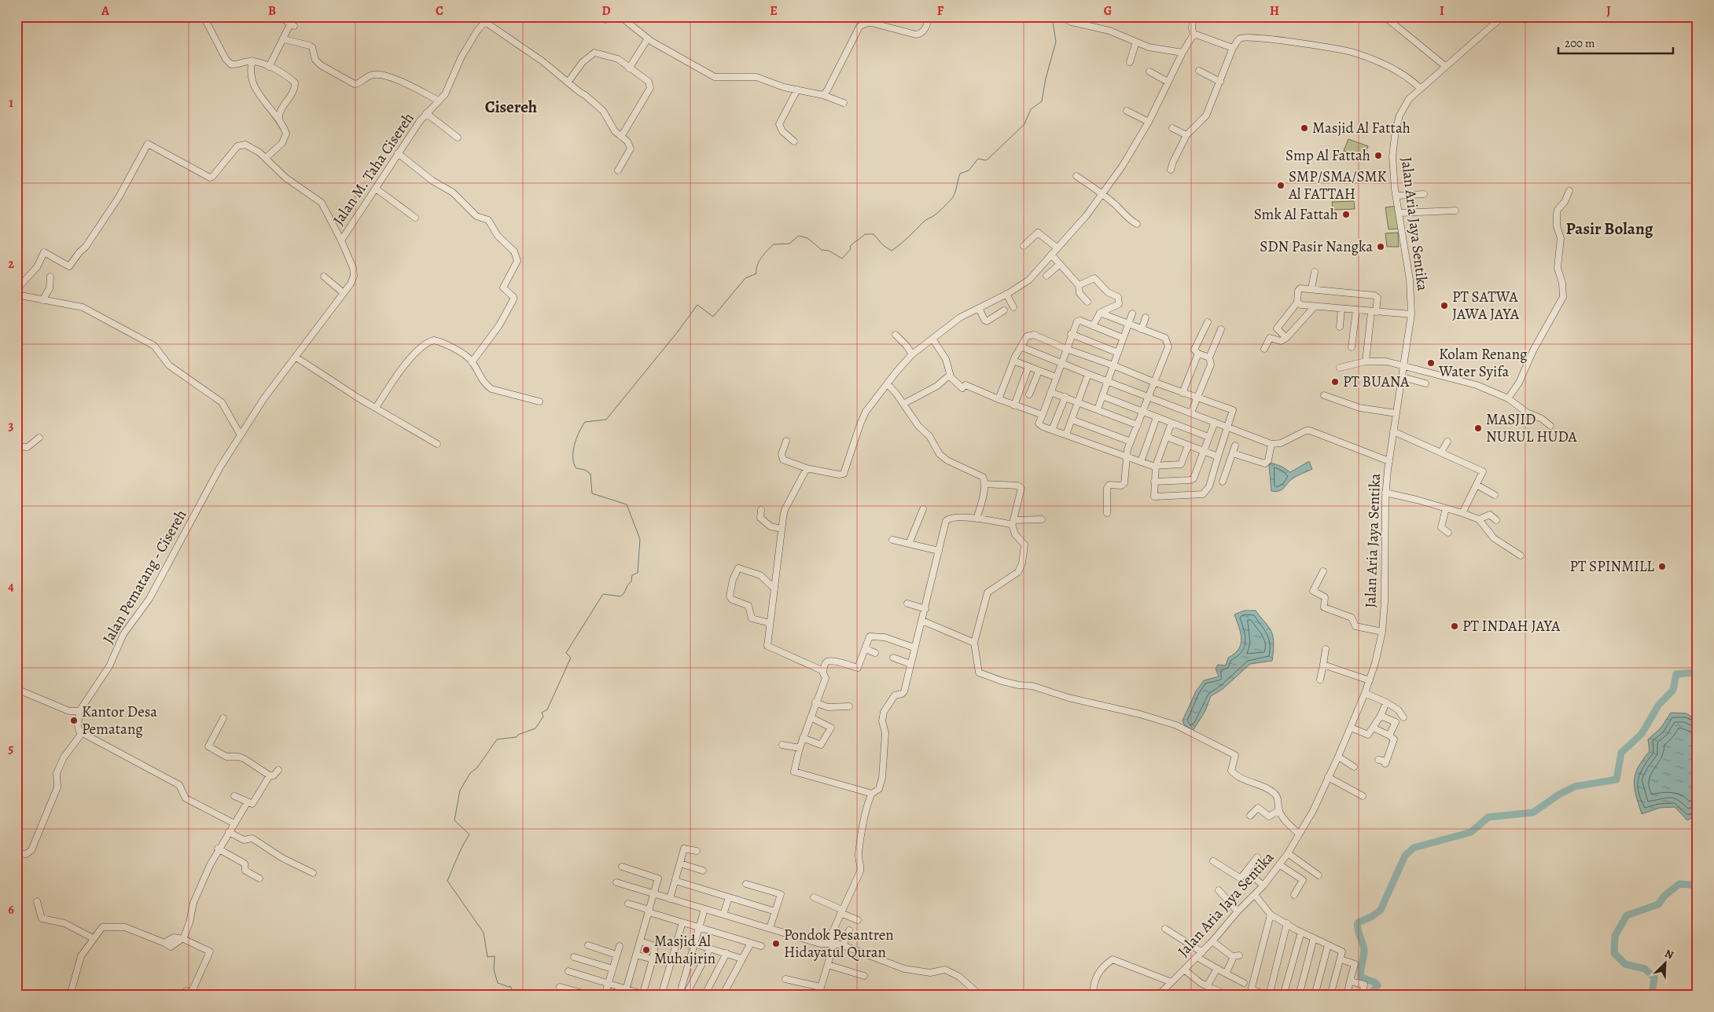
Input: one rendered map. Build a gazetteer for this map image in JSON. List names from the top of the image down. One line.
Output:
{"streets":{"street":["Jalan M. Taha Cisereh","Jalan Aria Jaya Sentika","Jalan Pematang - Cisereh"]},"crossings":[["Jalan M. Taha Cisereh","Jalan Pematang - Cisereh"]],"districts":["Cisereh","Pasir Bolang"],"places":["Masjid Al Fattah","Smp Al Fattah","SMP/SMA/SMK Al FATTAH","Smk Al Fattah","SDN Pasir Nangka","PT SATWA JAWA JAYA","Kolam Renang Water Syifa","PT BUANA","MASJID NURUL HUDA","PT SPINMILL","PT INDAH JAYA","Kantor Desa Pematang","Pondok Pesantren Hidayatul Quran","Masjid Al Muhajirin"],"scale_bar":"200 m","north":"top right","grid":{"columns":["A","B","C","D","E","F","G","H","I","J"],"rows":["1","2","3","4","5","6"]}}
